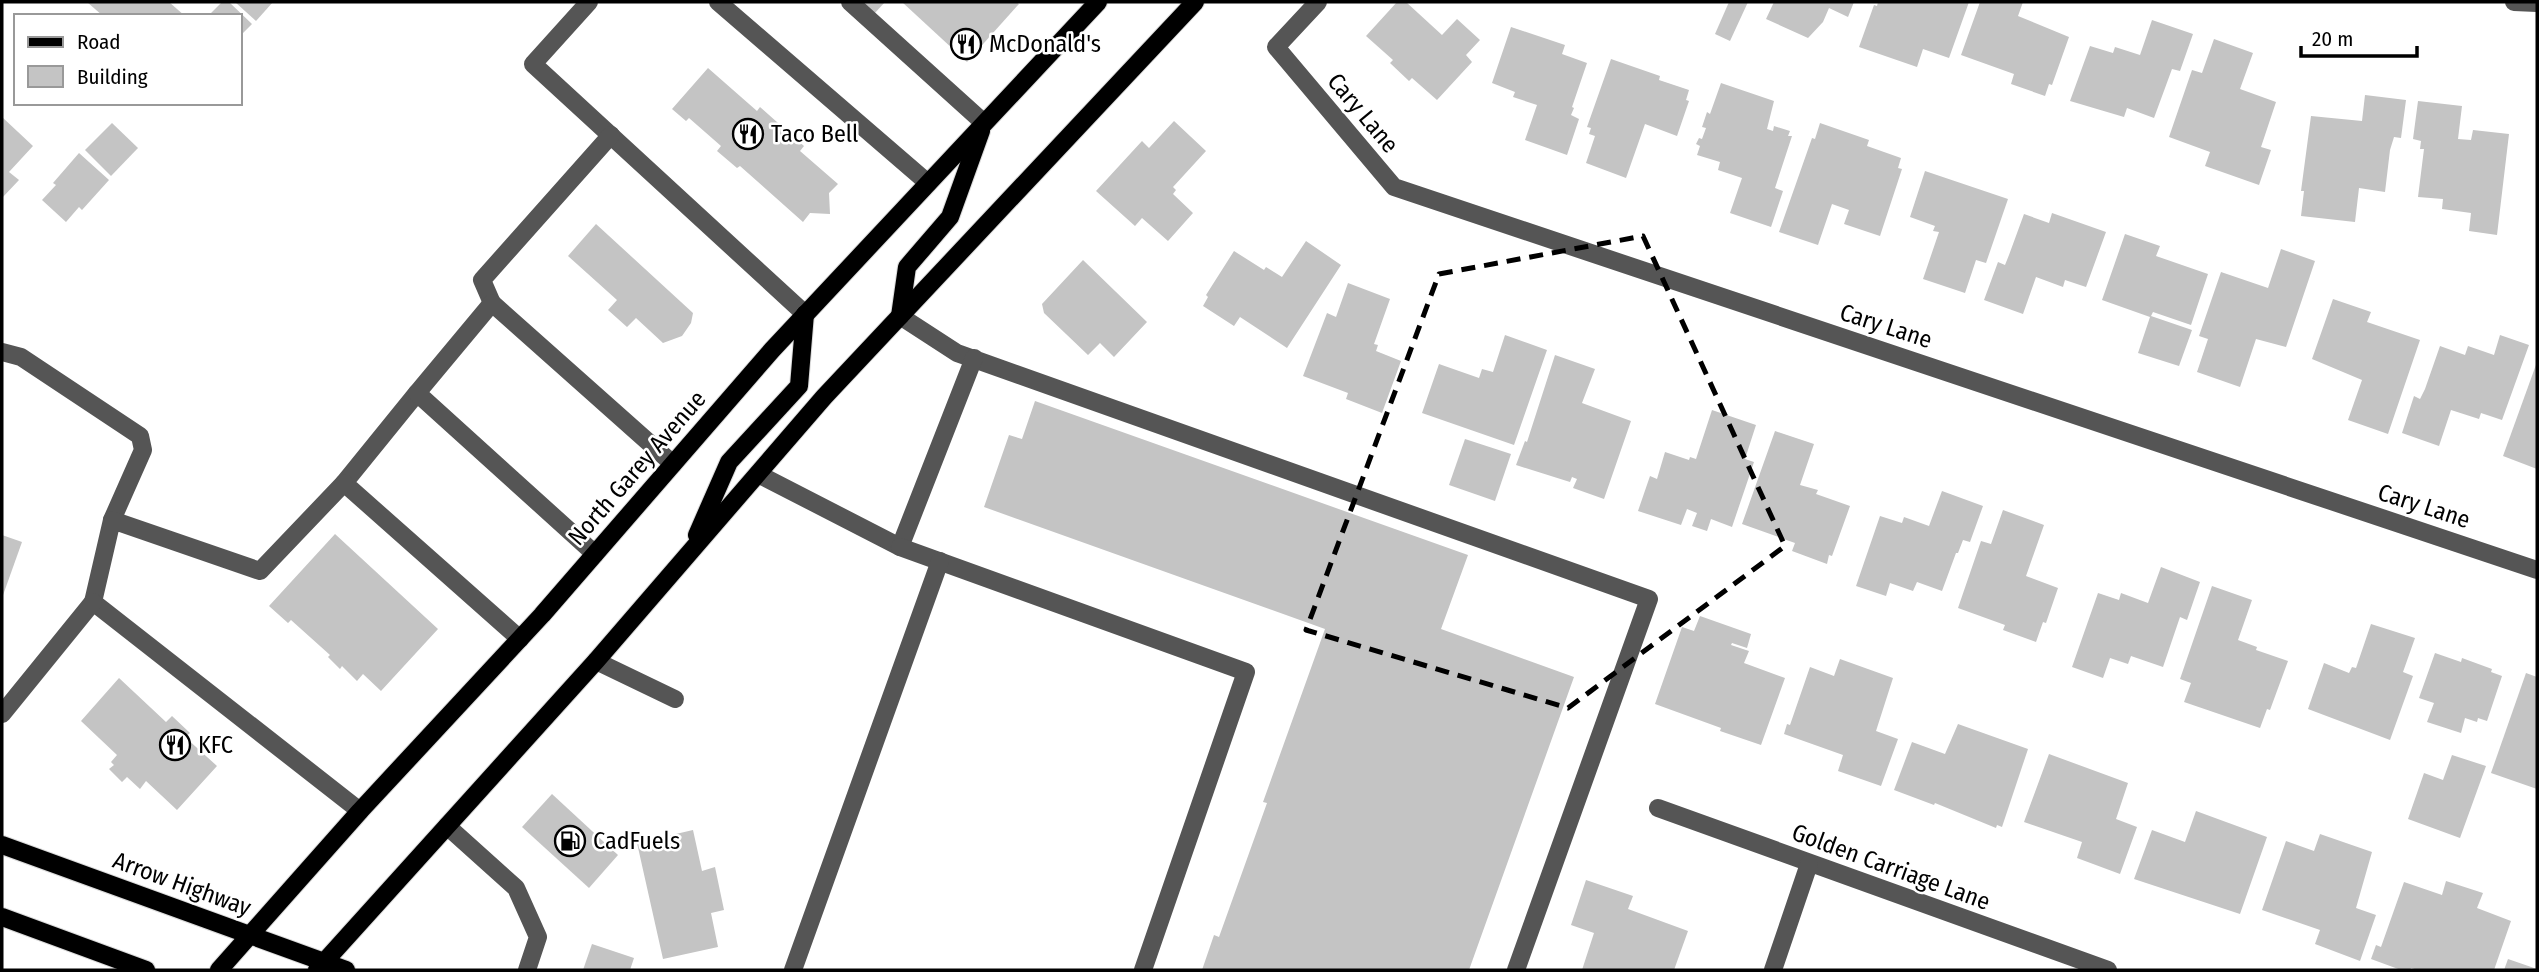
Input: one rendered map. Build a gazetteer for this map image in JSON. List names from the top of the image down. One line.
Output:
{"streets":{"main road":["North Garey Avenue","Arrow Highway"],"street":["Cary Lane","Golden Carriage Lane"]},"crossings":[["North Garey Avenue","Arrow Highway"]],"places":{"restaurant":["McDonald's","Taco Bell","KFC"],"fuel station":["CadFuels"]},"legend":["Road","Building"],"scale_bar":"20 m"}
